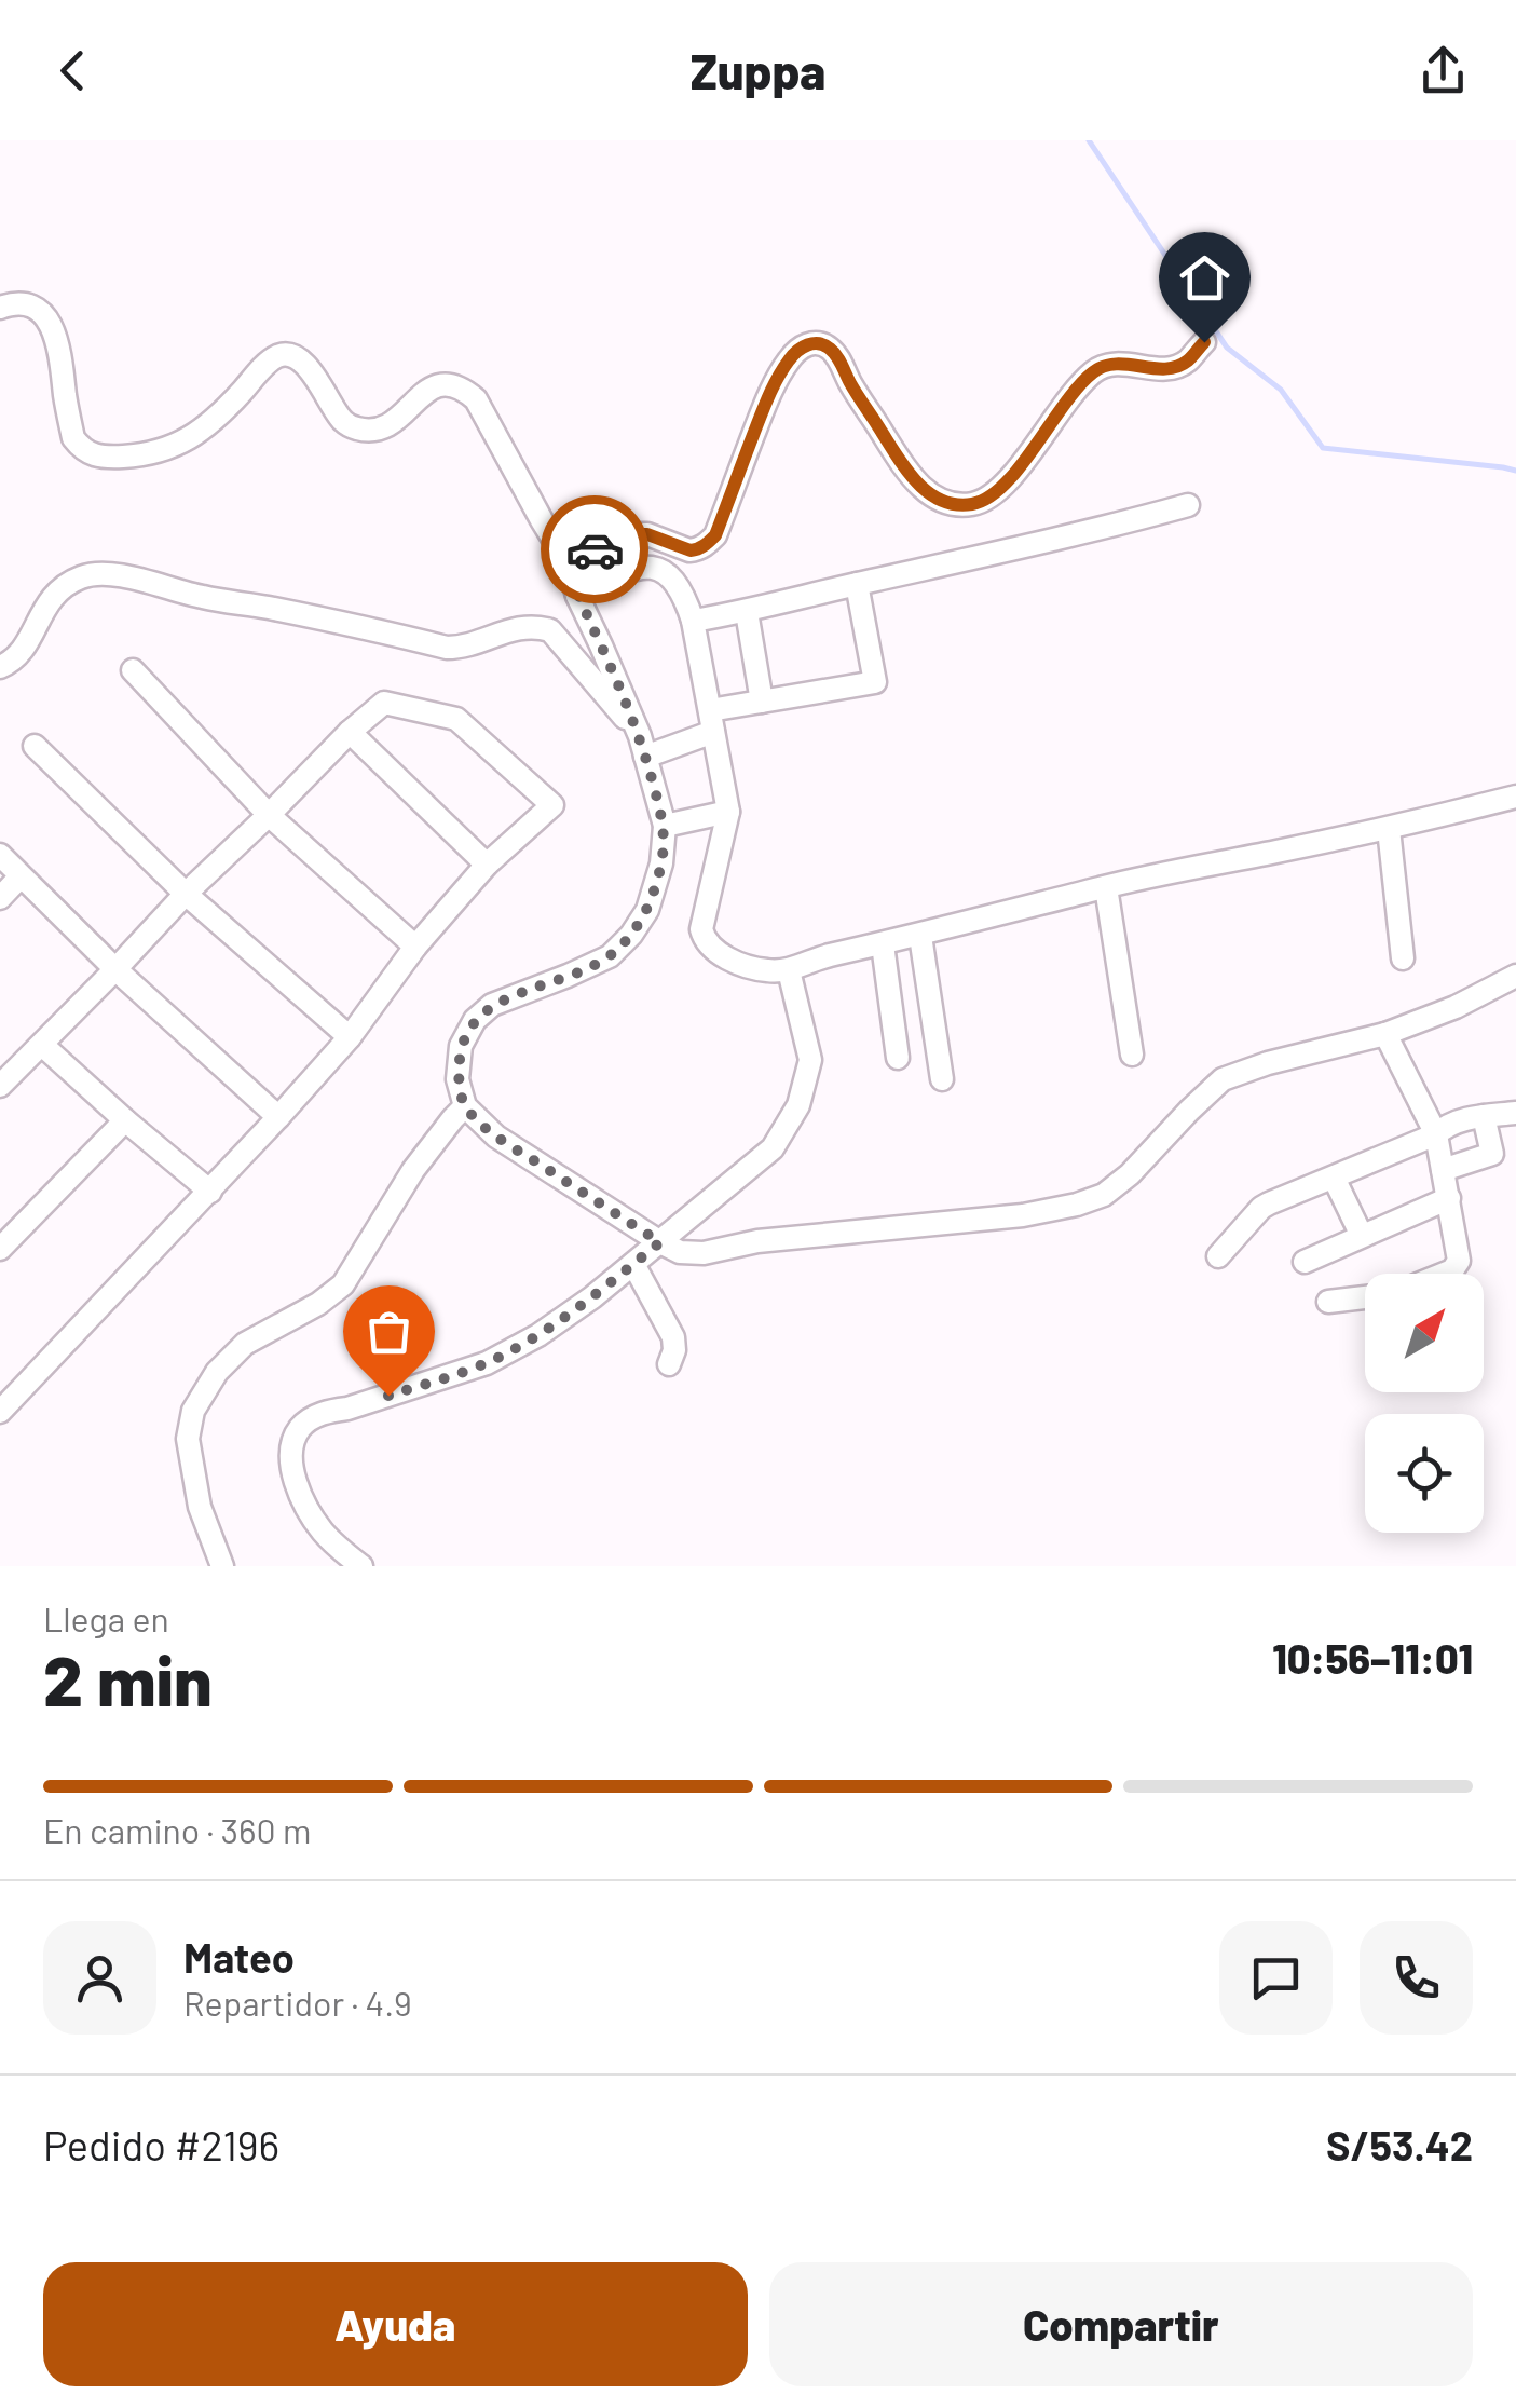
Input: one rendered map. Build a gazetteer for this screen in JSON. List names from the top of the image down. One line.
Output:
{"north":"top right","page":{"header":"Zuppa","heading":["2 min","Llega en","10:56–11:01"],"panel":["Mateo","Repartidor · 4.9","Pedido #2196","S/53.42"],"bar":"En camino · 360 m","buttons":["Ayuda","Compartir"]}}
